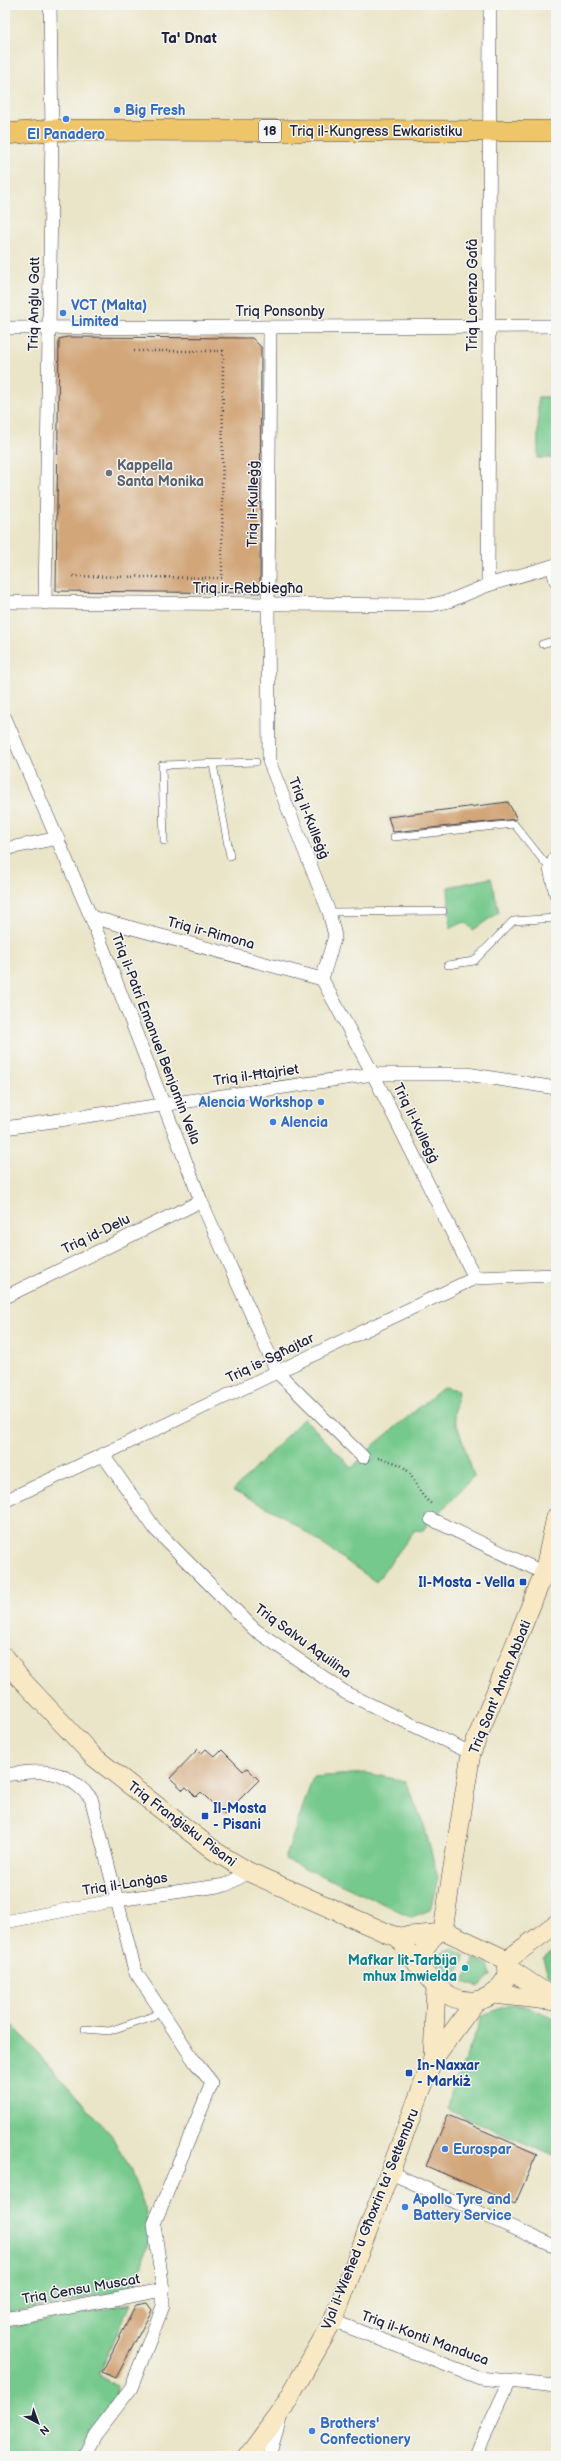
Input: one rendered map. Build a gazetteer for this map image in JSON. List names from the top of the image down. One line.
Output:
{"streets":{"main road":["18","Triq il-Kungress Ewkaristiku"],"street":["Triq Lorenzo Gafà","Triq Anġlu Gatt","Triq Ponsonby","Triq il-Kulleġġ","Triq ir-Rebbiegħa","Triq ir-Rimona","Triq il-Patri Emanuel Benjamin Vella","Triq il-Ħtajriet","Triq id-Delu","Triq is-Sgħajtar","Triq Salvu Aquilina","Triq Sant' Anton Abbati","Triq Franġisku Pisani","Triq il-Lanġas","Vjal il-Wieħed u Għoxrin ta' Settembru","Triq Ċensu Muscat","Triq il-Konti Manduca"]},"crossings":[["Triq il-Kungress Ewkaristiku","Triq Lorenzo Gafà"],["Triq il-Kungress Ewkaristiku","Triq Anġlu Gatt"],["Triq Lorenzo Gafà","Triq Ponsonby"],["Triq Lorenzo Gafà","Triq ir-Rebbiegħa"],["Triq Anġlu Gatt","Triq Ponsonby"],["Triq Anġlu Gatt","Triq ir-Rebbiegħa"],["Triq Ponsonby","Triq il-Kulleġġ"],["Triq il-Kulleġġ","Triq ir-Rebbiegħa"],["Triq il-Kulleġġ","Triq ir-Rimona"],["Triq il-Kulleġġ","Triq il-Ħtajriet"],["Triq il-Kulleġġ","Triq is-Sgħajtar"],["Triq ir-Rimona","Triq il-Patri Emanuel Benjamin Vella"],["Triq il-Patri Emanuel Benjamin Vella","Triq il-Ħtajriet"],["Triq il-Patri Emanuel Benjamin Vella","Triq id-Delu"],["Triq il-Patri Emanuel Benjamin Vella","Triq is-Sgħajtar"],["Triq is-Sgħajtar","Triq Salvu Aquilina"],["Triq Salvu Aquilina","Triq Sant' Anton Abbati"],["Triq Sant' Anton Abbati","Triq Franġisku Pisani"],["Triq Franġisku Pisani","Triq il-Lanġas"],["Triq Franġisku Pisani","Vjal il-Wieħed u Għoxrin ta' Settembru"],["Vjal il-Wieħed u Għoxrin ta' Settembru","Triq il-Konti Manduca"]],"districts":["Ta' Dnat"],"places":{"other":["Big Fresh","El Panadero","VCT (Malta) Limited","Kappella Santa Monika","Alencia Workshop","Alencia","Mafkar lit-Tarbija mhux Imwielda","Eurospar","Apollo Tyre and Battery Service","Brothers' Confectionery"],"transit":["Il-Mosta - Vella","Il-Mosta - Pisani","In-Naxxar - Markiż"]},"north":"bottom right"}
